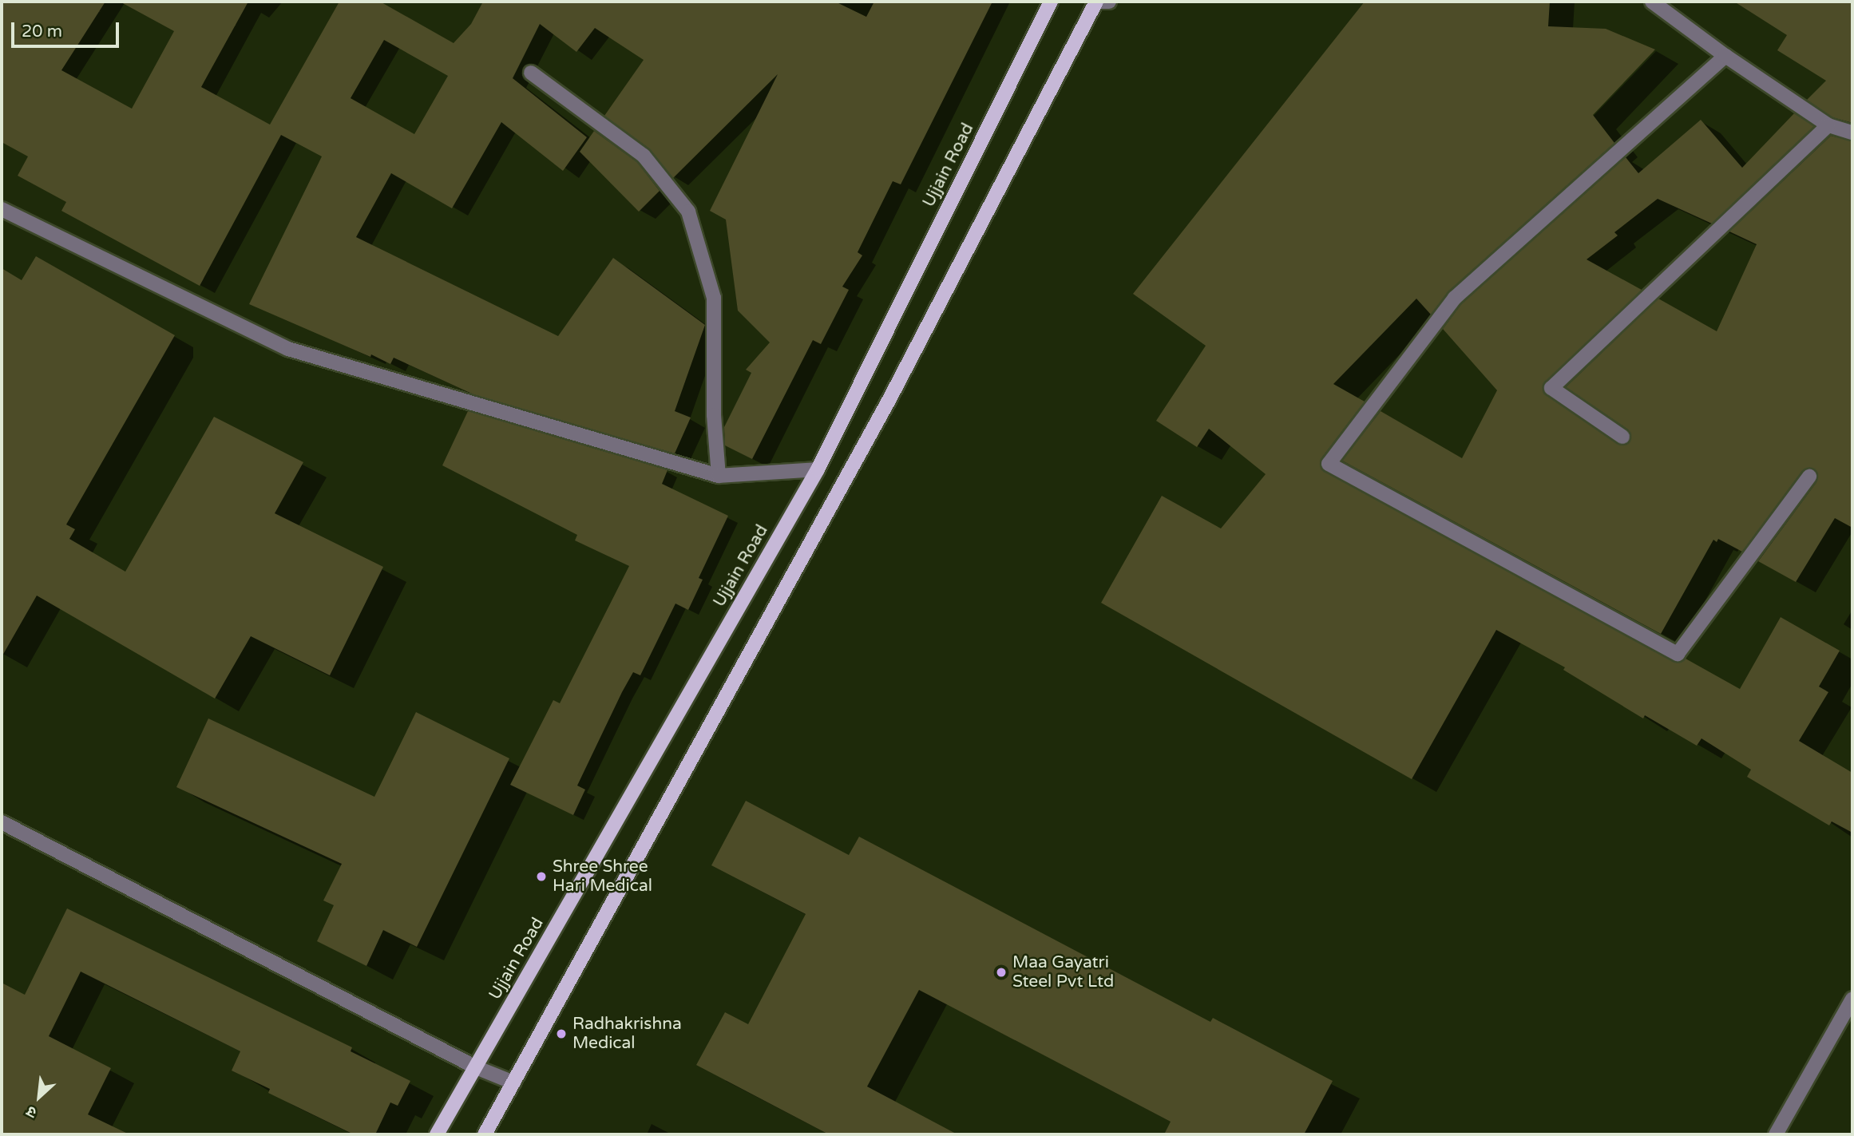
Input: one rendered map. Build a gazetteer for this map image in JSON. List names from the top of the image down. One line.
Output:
{"streets":{"main road":["Ujjain Road"]},"places":["Shree Shree Hari Medical","Maa Gayatri Steel Pvt Ltd","Radhakrishna Medical"],"scale_bar":"20 m","north":"bottom left"}
